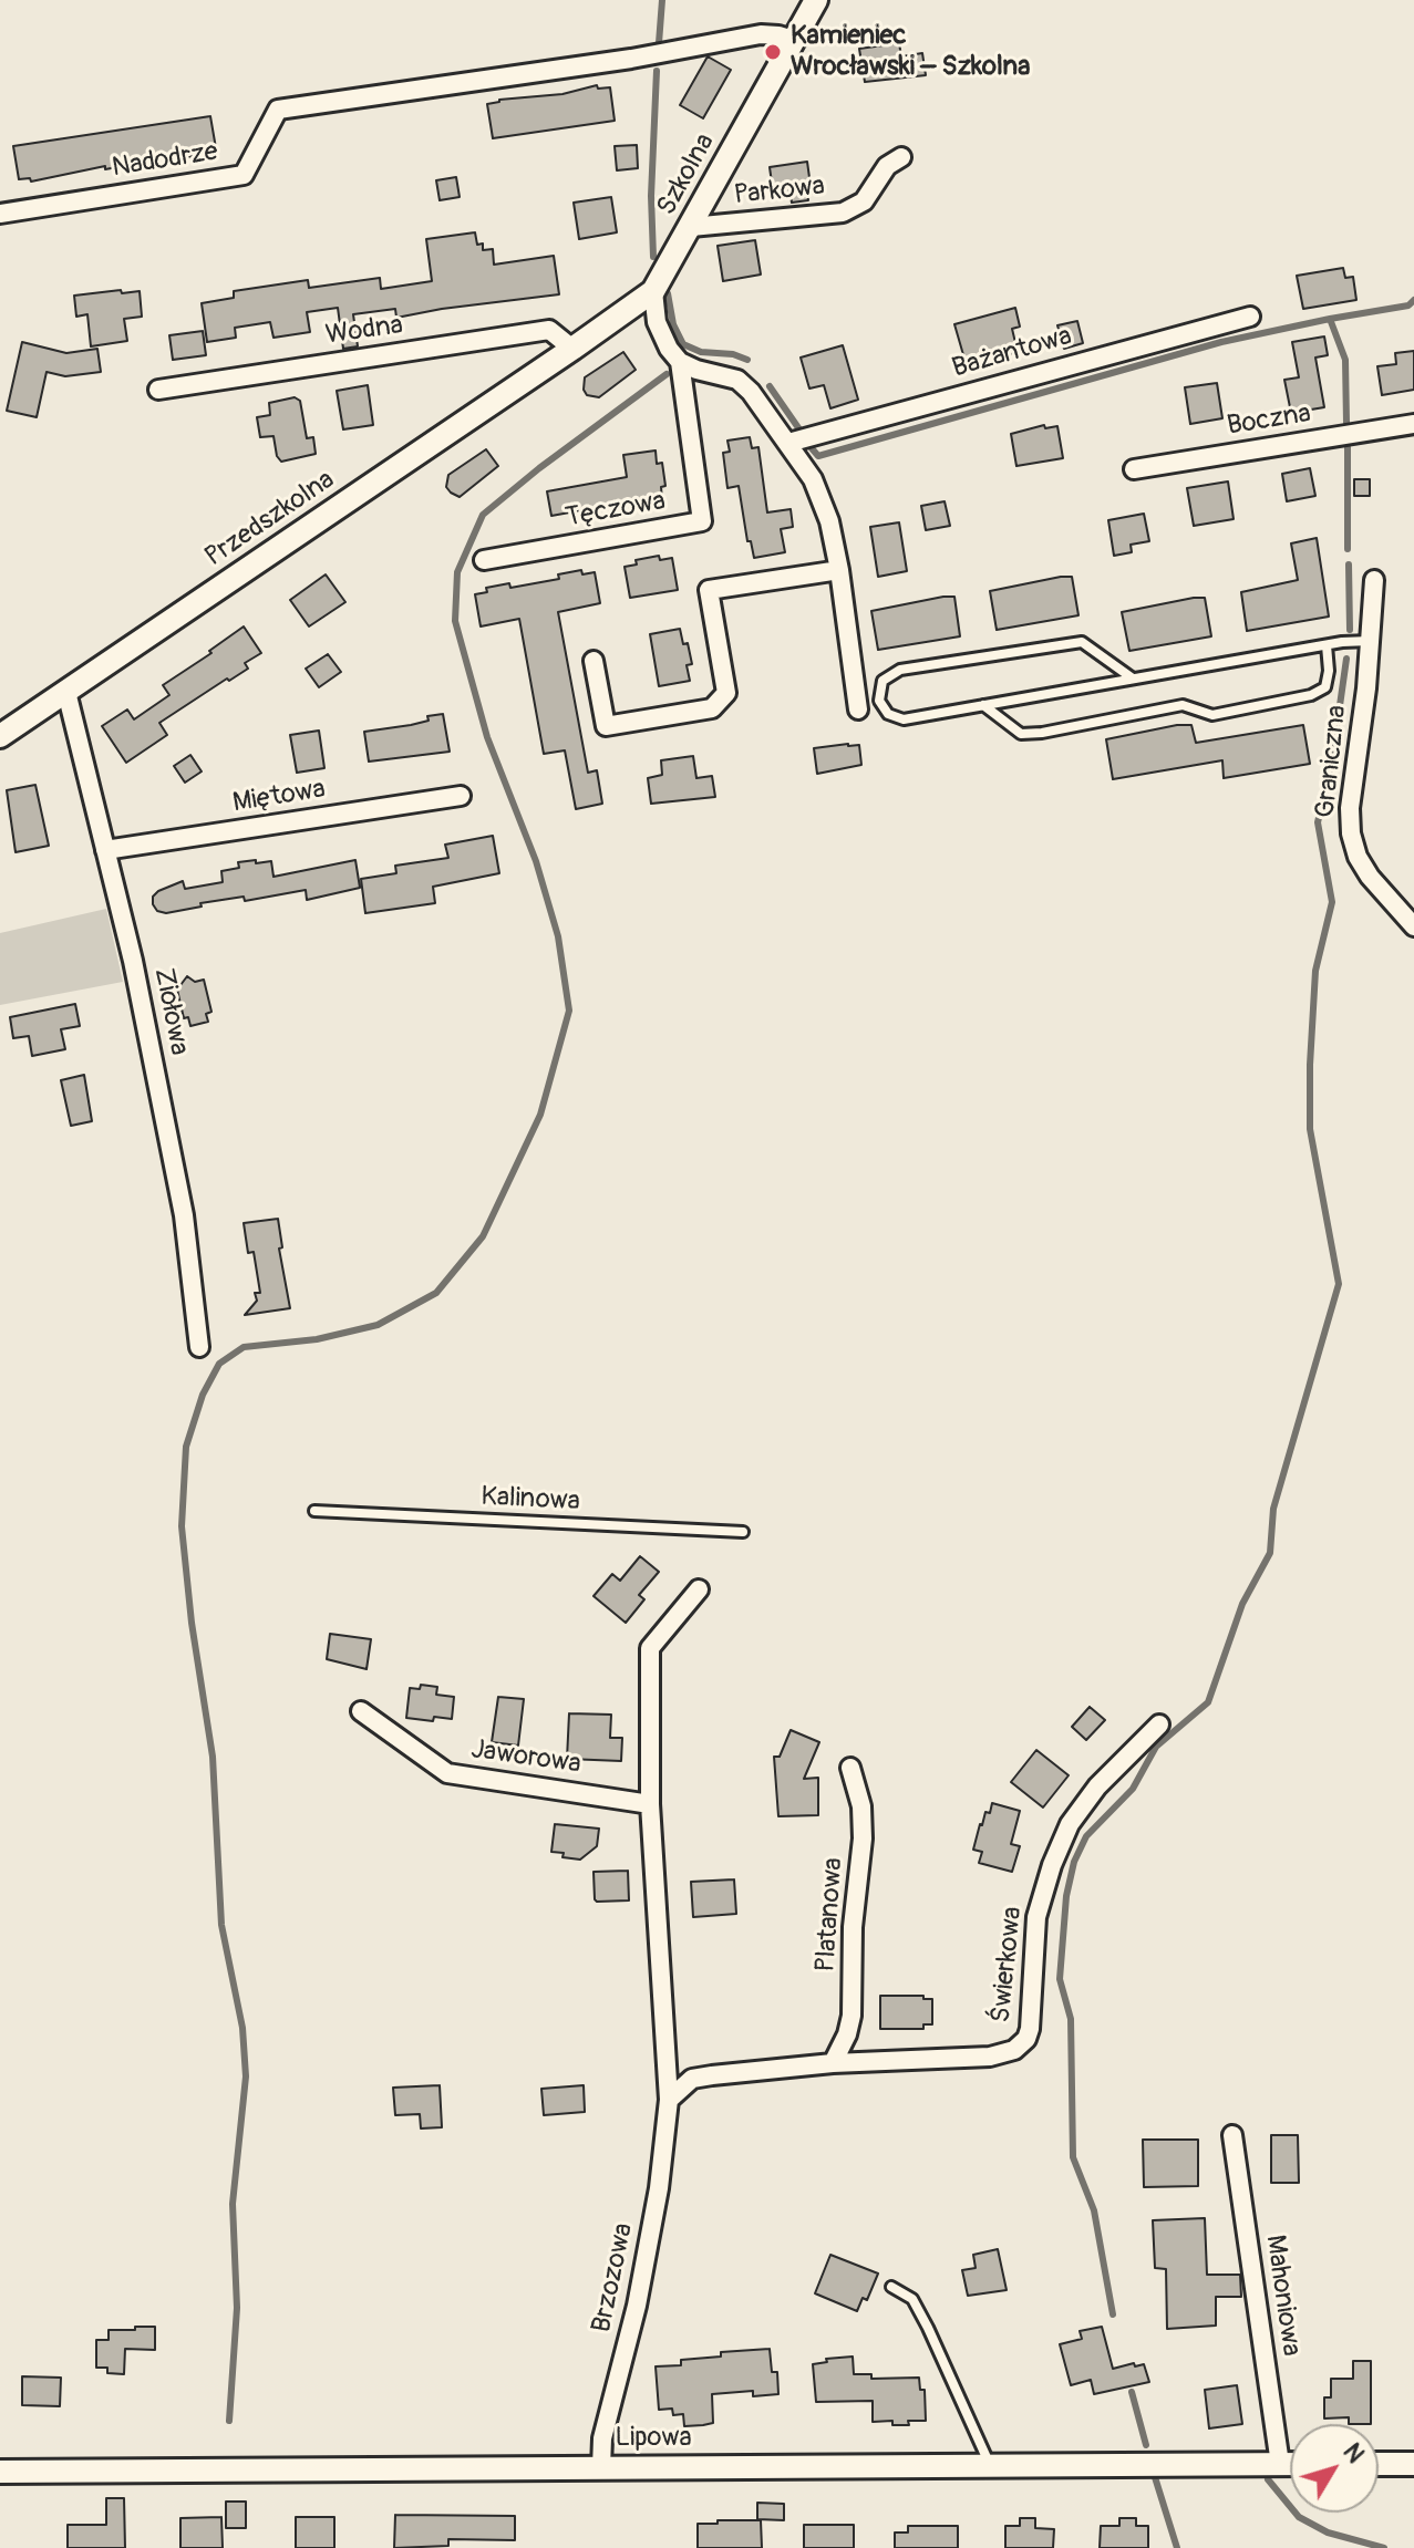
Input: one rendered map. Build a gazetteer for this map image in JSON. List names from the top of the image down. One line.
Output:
{"streets":{"street":["Nadodrze","Szkolna","Parkowa","Wodna","Bażantowa","Boczna","Tęczowa","Przedszkolna","Graniczna","Miętowa","Ziołowa","Jaworowa","Platanowa","Świerkowa","Brzozowa","Mahoniowa","Lipowa"],"lane":["Kalinowa"]},"crossings":[["Nadodrze","Szkolna"],["Szkolna","Parkowa"],["Szkolna","Wodna"],["Szkolna","Przedszkolna"],["Wodna","Przedszkolna"],["Przedszkolna","Ziołowa"],["Miętowa","Ziołowa"],["Platanowa","Świerkowa"],["Świerkowa","Brzozowa"],["Brzozowa","Lipowa"],["Mahoniowa","Lipowa"]],"places":["Kamieniec Wrocławski – Szkolna"],"north":"top right"}
